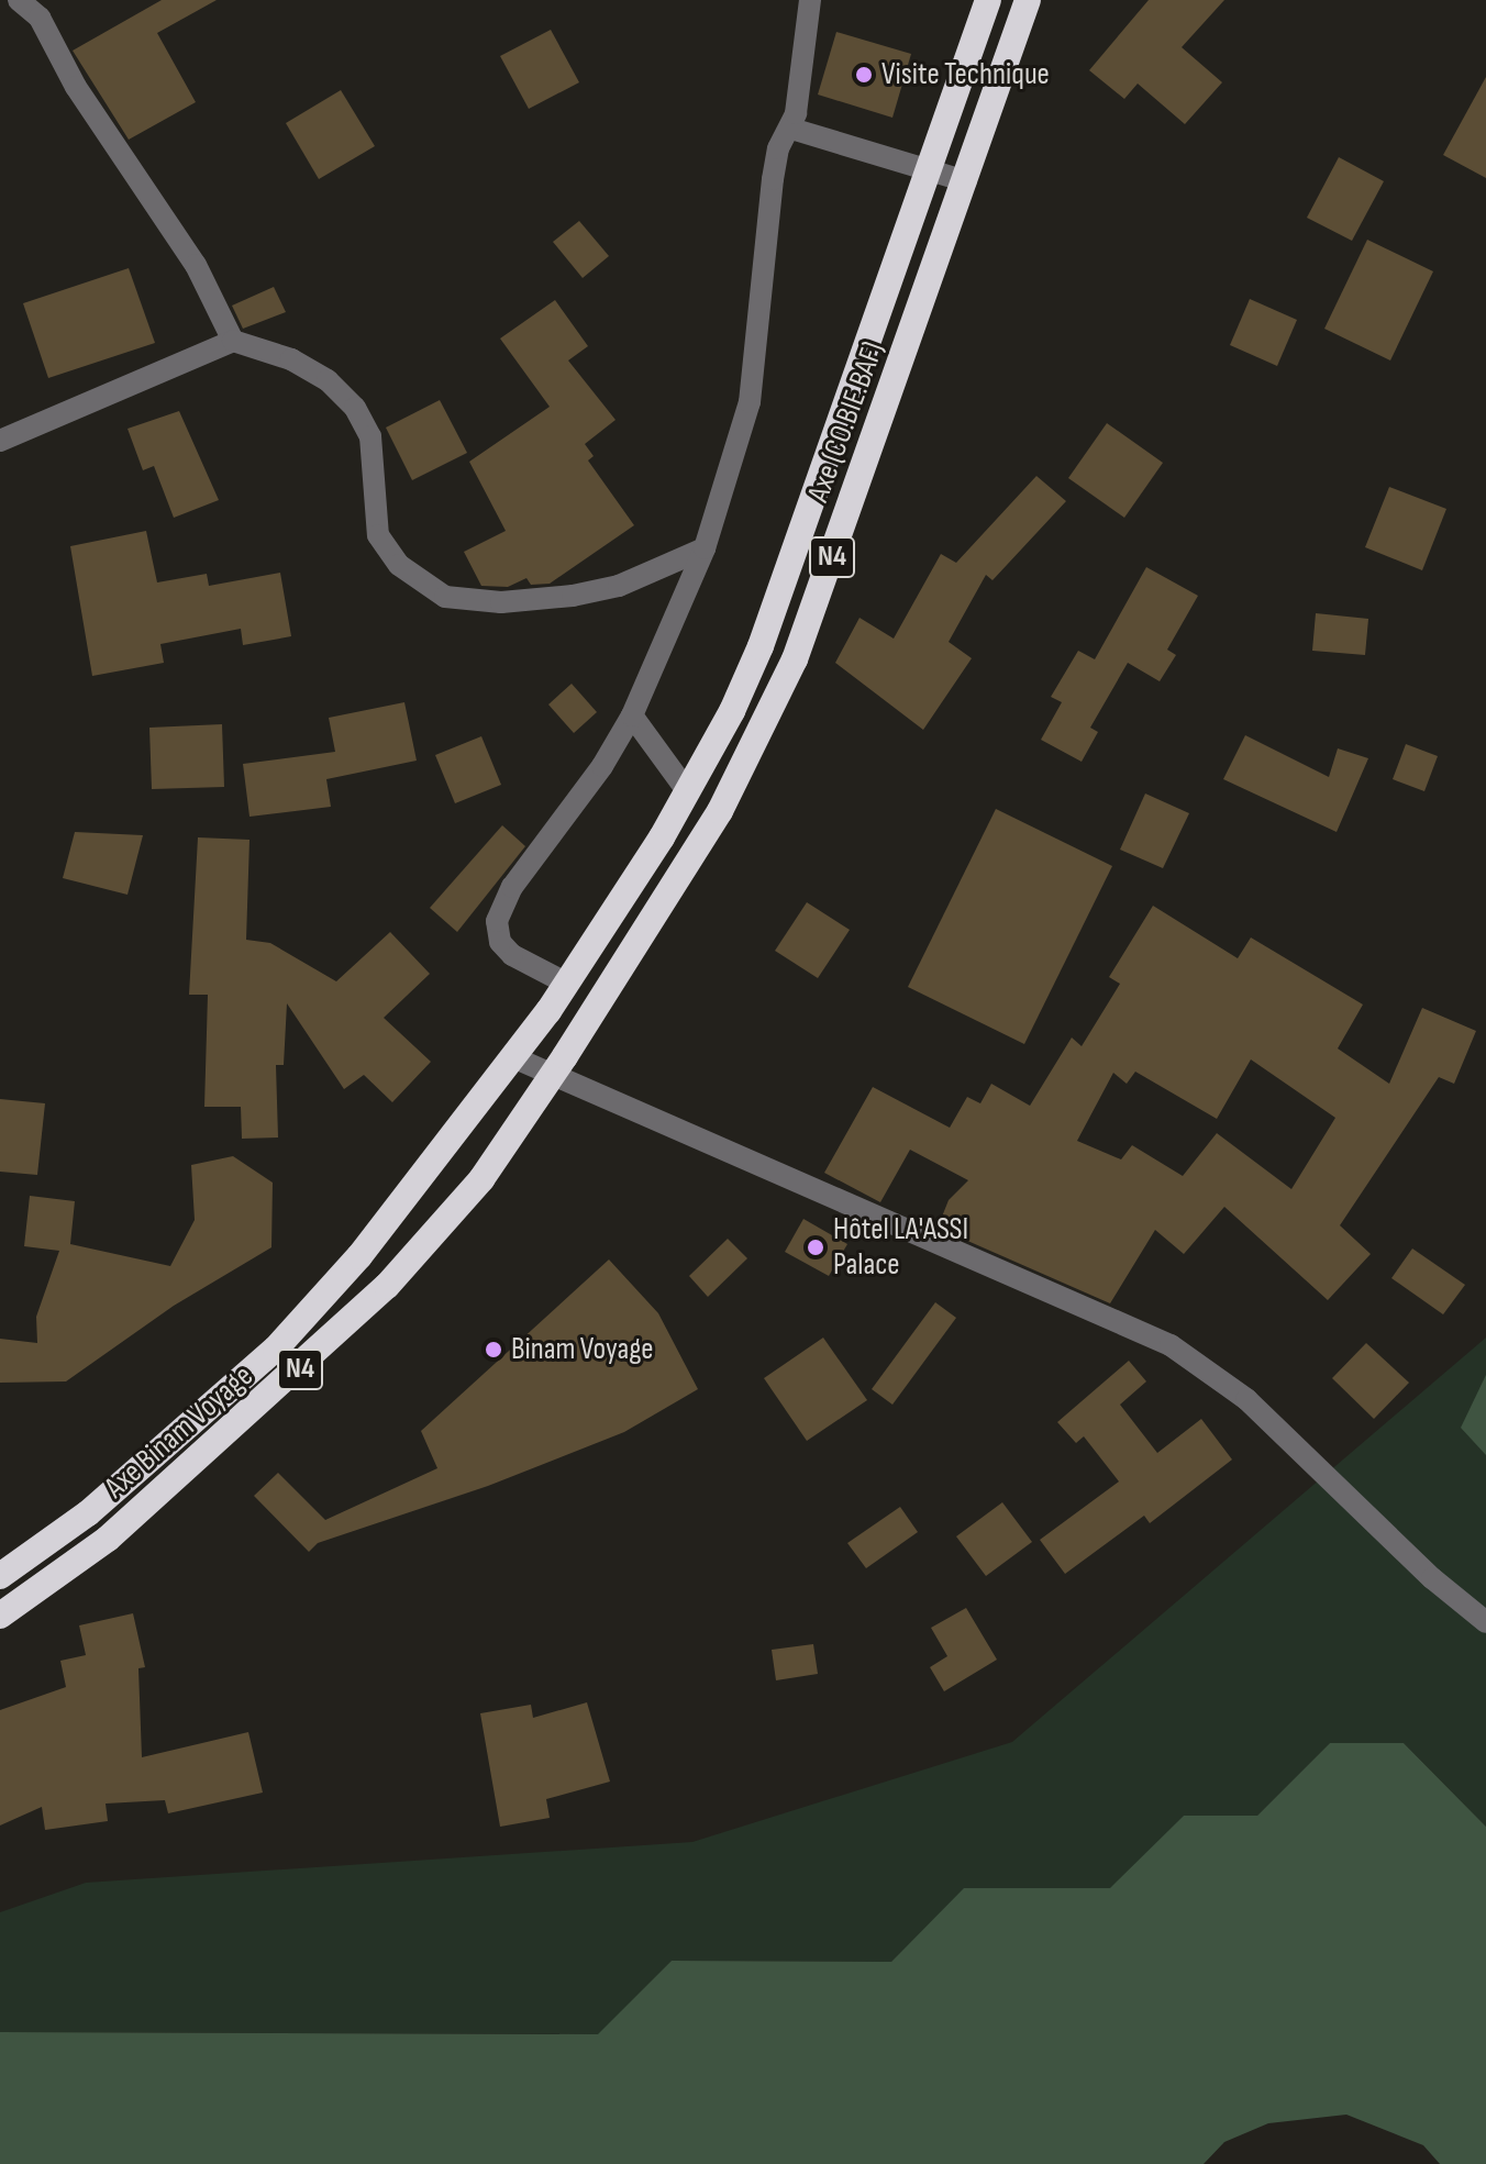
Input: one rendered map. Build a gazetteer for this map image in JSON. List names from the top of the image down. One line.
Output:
{"streets":{"highway":["Axe (CO.BIE.BAF)","N4","Axe Binam Voyage"]},"crossings":[["Axe (CO.BIE.BAF)","Axe Binam Voyage"]],"places":["Visite Technique","Hôtel LA'ASSI Palace","Binam Voyage"]}
